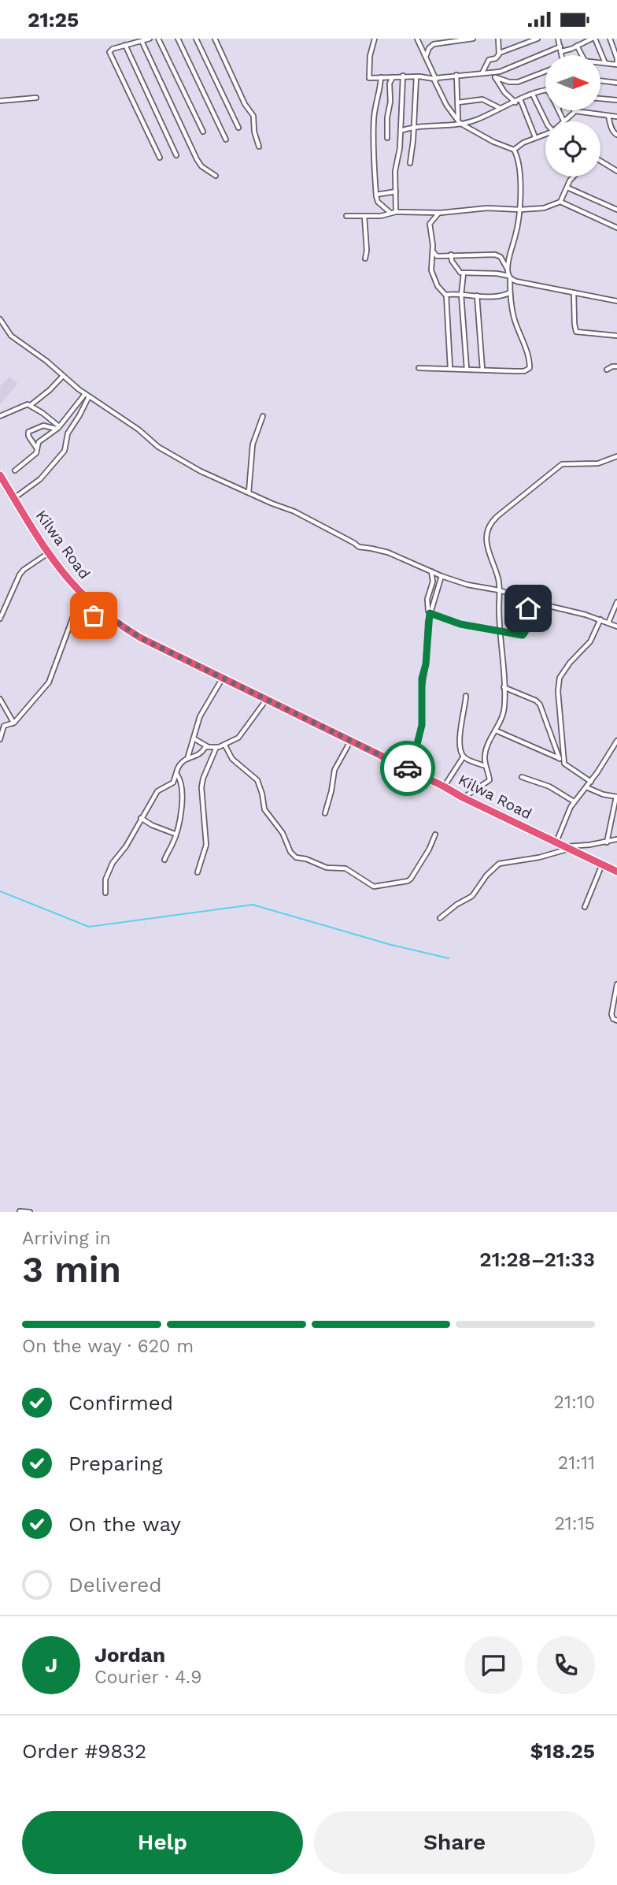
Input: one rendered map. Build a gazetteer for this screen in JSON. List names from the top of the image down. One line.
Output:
{"streets":{"highway":["Kilwa Road"]},"north":"right","page":{"status":"21:25","heading":["3 min","Arriving in","21:28–21:33"],"panel":["Jordan","Courier · 4.9","Order #9832","$18.25"],"bar":"On the way · 620 m","list":[["Confirmed","21:10"],["Preparing","21:11"],["On the way","21:15"],"Delivered"],"round":"J","buttons":["Help","Share"]}}
